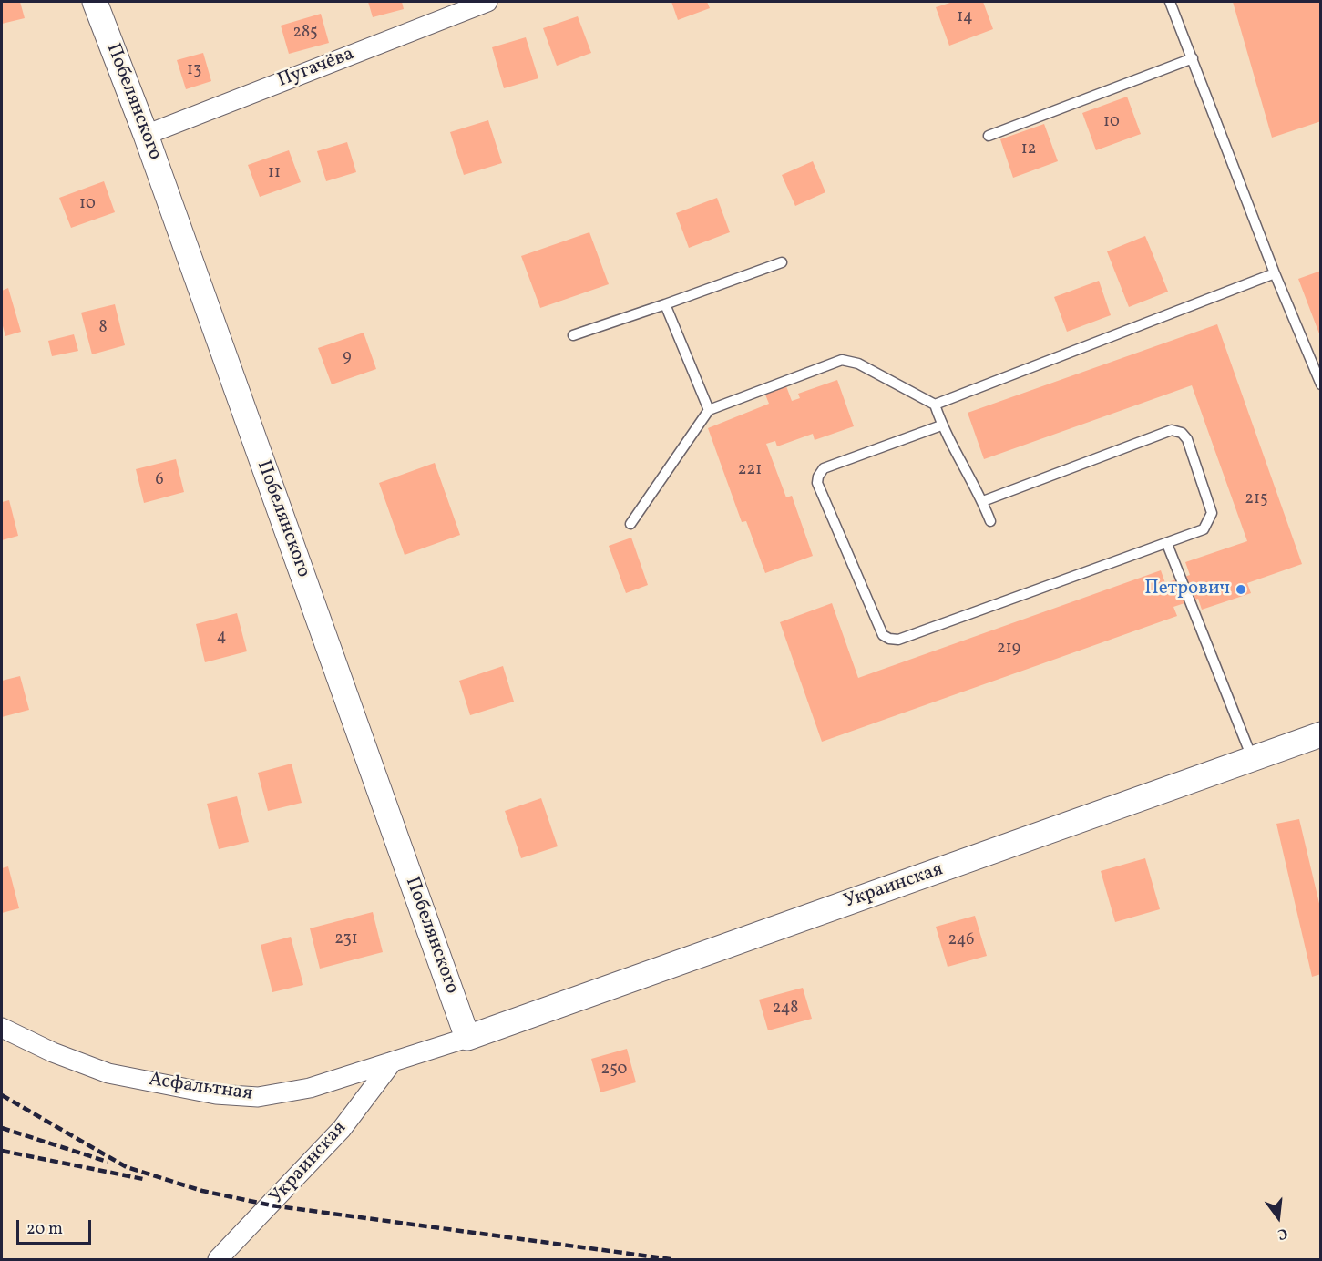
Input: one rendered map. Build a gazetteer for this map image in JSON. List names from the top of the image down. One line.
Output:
{"streets":{"street":["Пугачёва","Побелянского","Украинская","Асфальтная"]},"crossings":[["Пугачёва","Побелянского"],["Побелянского","Украинская"],["Побелянского","Асфальтная"],["Украинская","Асфальтная"]],"places":["Петрович"],"house_numbers":["14","285","13","10","12","11","10","8","9","221","6","215","4","219","231","246","248","250"],"scale_bar":"20 m","north":"bottom"}
